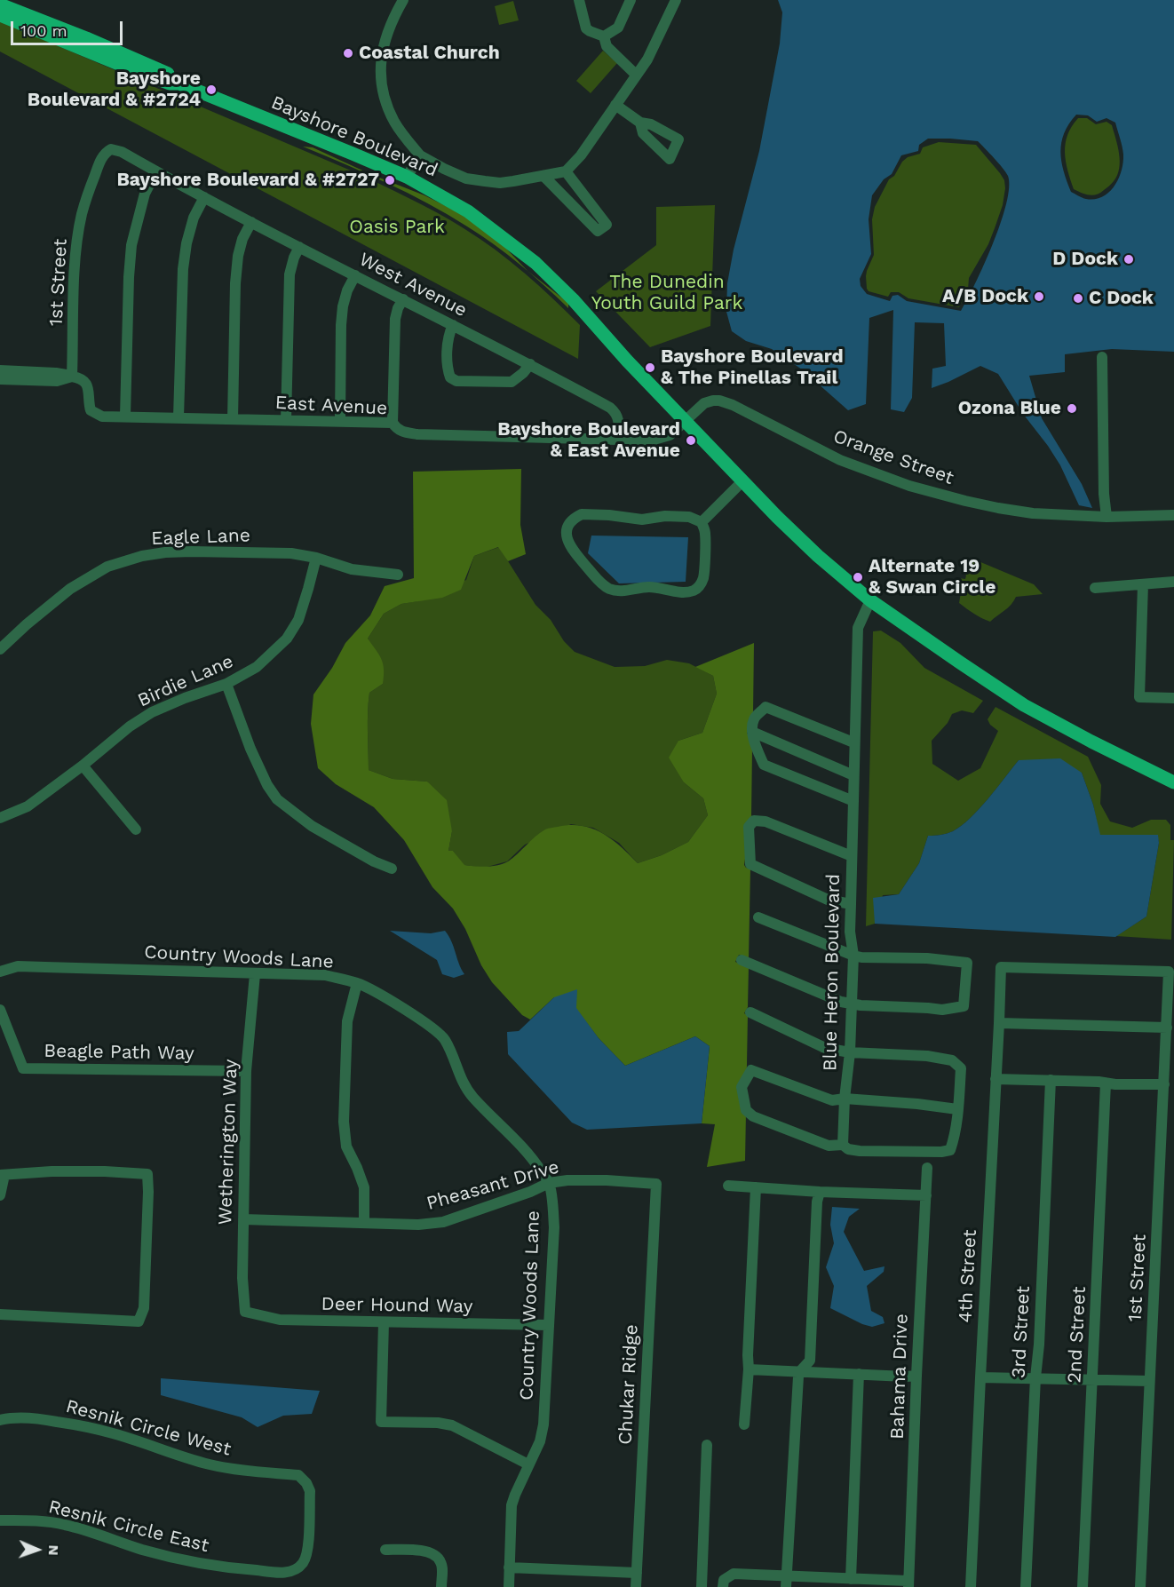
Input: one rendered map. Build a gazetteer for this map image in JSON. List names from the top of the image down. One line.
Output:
{"streets":{"main road":["Bayshore Boulevard"],"street":["1st Street","West Avenue","East Avenue","Orange Street","Eagle Lane","Birdie Lane","Country Woods Lane","Blue Heron Boulevard","Beagle Path Way","Wetherington Way","Pheasant Drive","4th Street","Deer Hound Way","3rd Street","2nd Street","Bahama Drive","Chukar Ridge","Resnik Circle West","Resnik Circle East"]},"crossings":[["Bayshore Boulevard","East Avenue"],["Bayshore Boulevard","Orange Street"],["Bayshore Boulevard","Blue Heron Boulevard"],["1st Street","West Avenue"],["1st Street","East Avenue"],["1st Street","4th Street"],["West Avenue","East Avenue"],["East Avenue","Orange Street"],["Eagle Lane","Birdie Lane"],["Country Woods Lane","Wetherington Way"],["Country Woods Lane","Pheasant Drive"],["Country Woods Lane","Deer Hound Way"],["Beagle Path Way","Wetherington Way"],["Wetherington Way","Pheasant Drive"],["Wetherington Way","Deer Hound Way"],["Pheasant Drive","Chukar Ridge"],["Resnik Circle West","Resnik Circle East"]],"parks":["Oasis Park","The Dunedin Youth Guild Park"],"places":["Coastal Church","Bayshore Boulevard & #2724","Bayshore Boulevard & #2727","D Dock","A/B Dock","C Dock","Bayshore Boulevard & The Pinellas Trail","Ozona Blue","Bayshore Boulevard & East Avenue","Alternate 19 & Swan Circle"],"scale_bar":"100 m","north":"right"}
